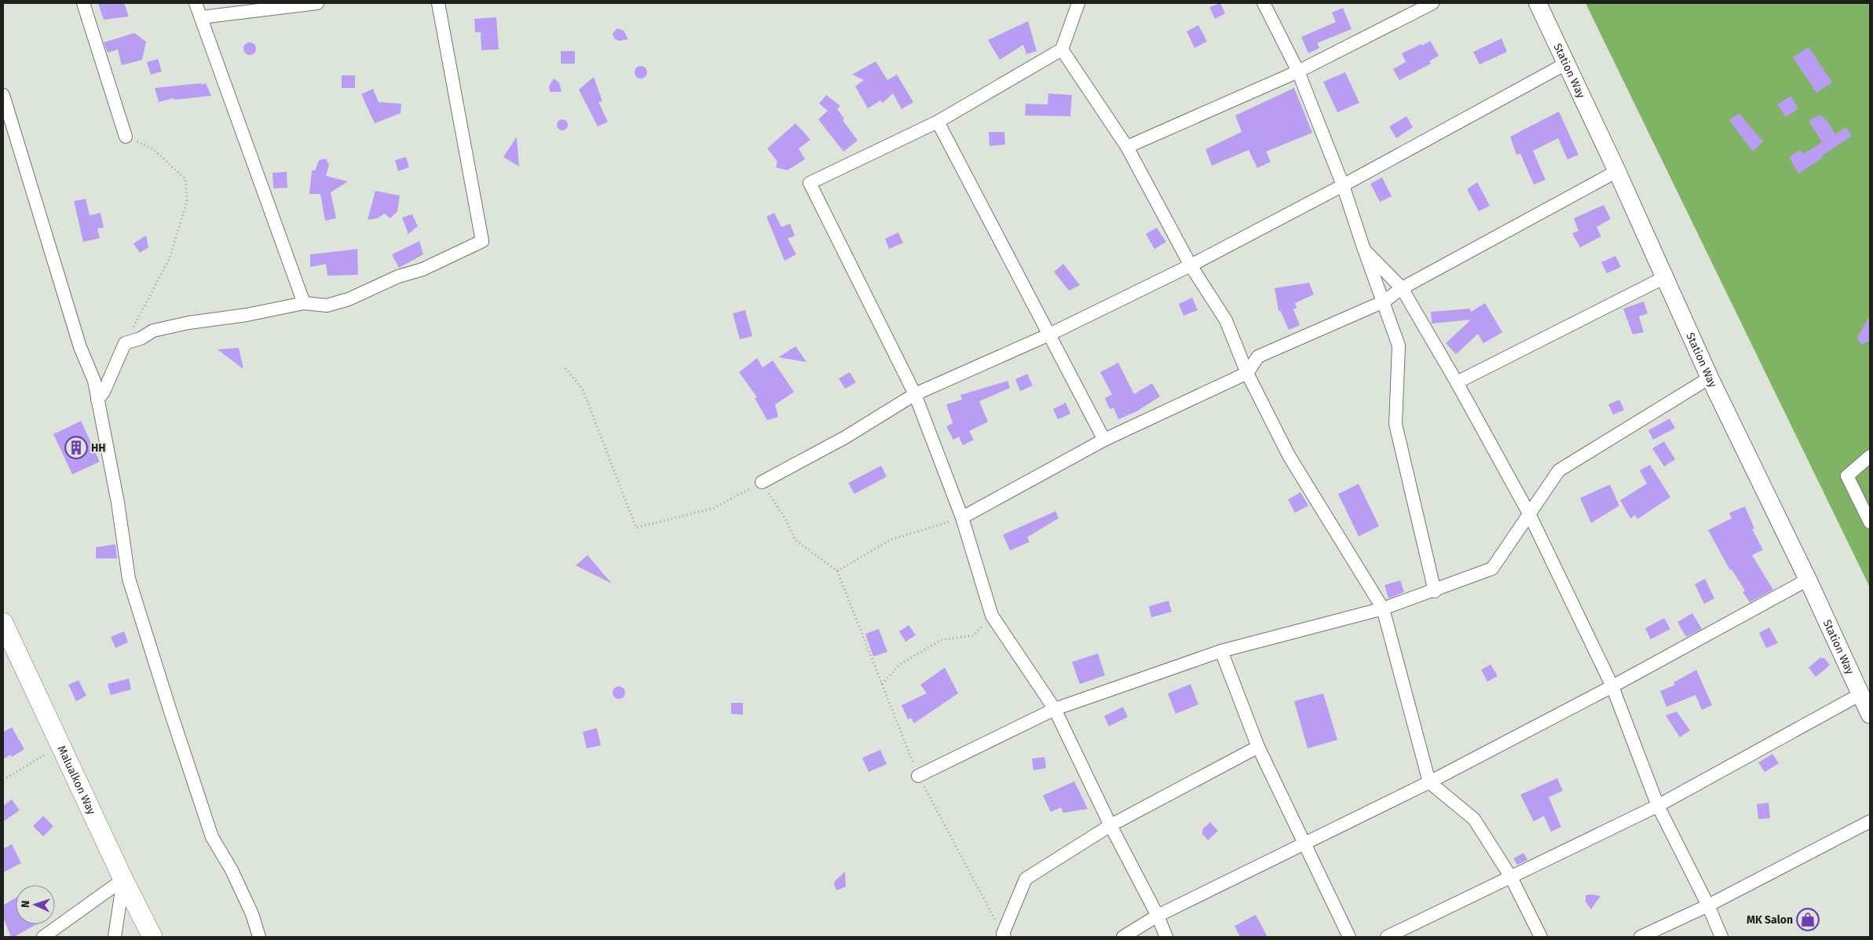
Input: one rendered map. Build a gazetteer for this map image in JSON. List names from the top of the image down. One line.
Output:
{"streets":{"main road":["Station Way","Malualkon Way"]},"places":{"building":["HH"],"shop":["MK Salon"]},"north":"left"}
